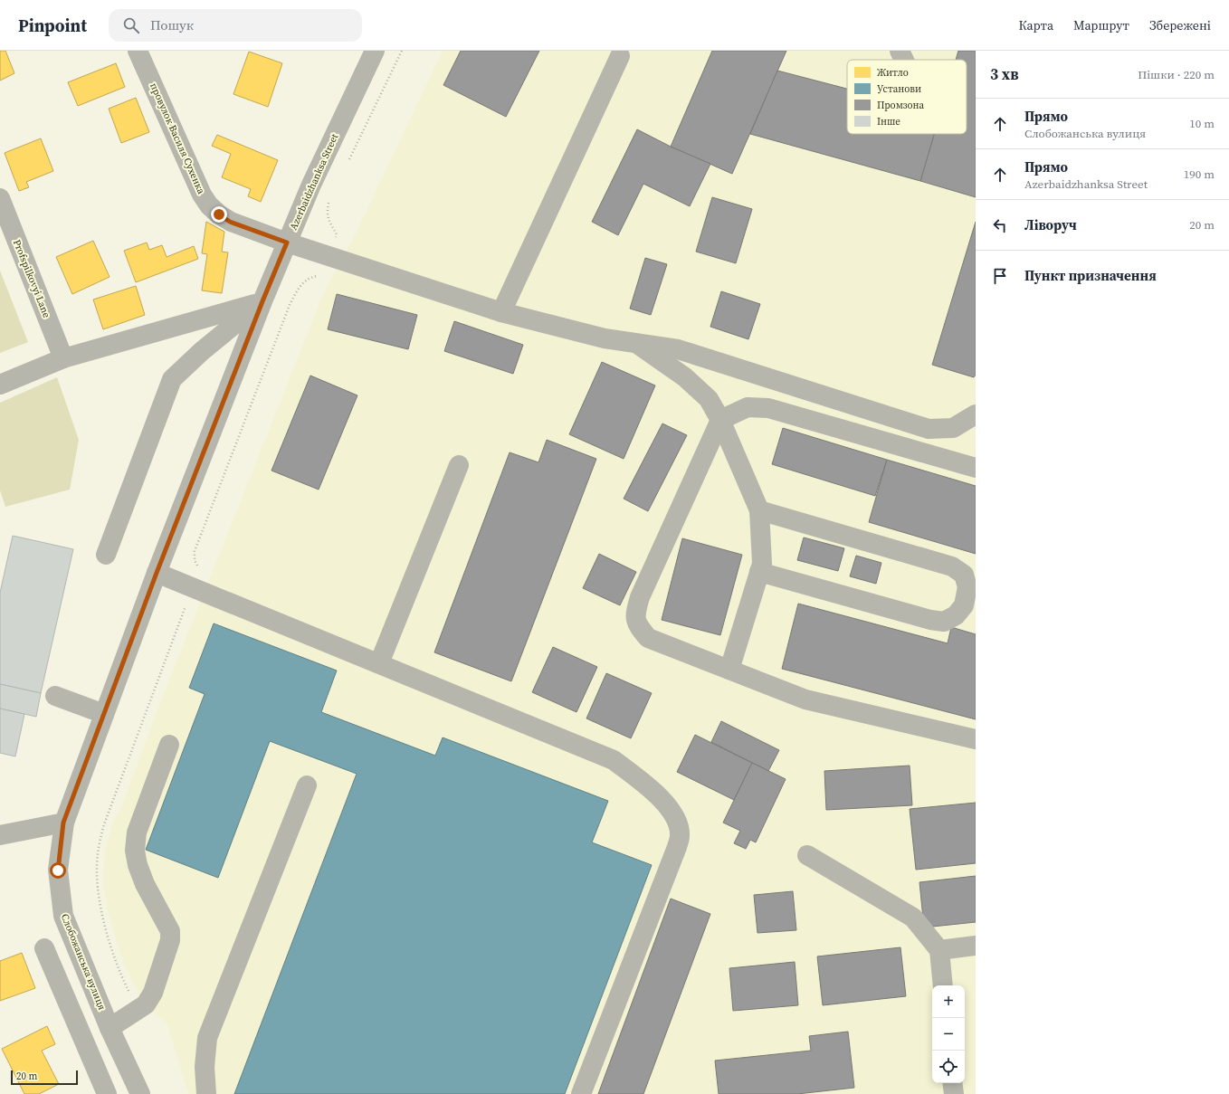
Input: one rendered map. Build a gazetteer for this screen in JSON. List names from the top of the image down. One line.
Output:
{"streets":{"street":["провулок Василя Сухенка","Azerbaidzhanksa Street","Profspilkovyi Lane","Слобожанська вулиця"]},"crossings":[["провулок Василя Сухенка","Azerbaidzhanksa Street"],["Azerbaidzhanksa Street","Слобожанська вулиця"]],"legend":["Житло","Установи","Промзона","Інше"],"scale_bar":"20 m","page":{"header":"Pinpoint","search":"Пошук","nav":["Карта","Маршрут","Збережені"],"heading":["3 хв","Пішки · 220 m"],"list":[["Прямо","Слобожанська вулиця","10 m"],["Прямо","Azerbaidzhanksa Street","190 m"],["Ліворуч","20 m"],"Пункт призначення"],"map_buttons":["+","−"],"scale":"20 m"}}
